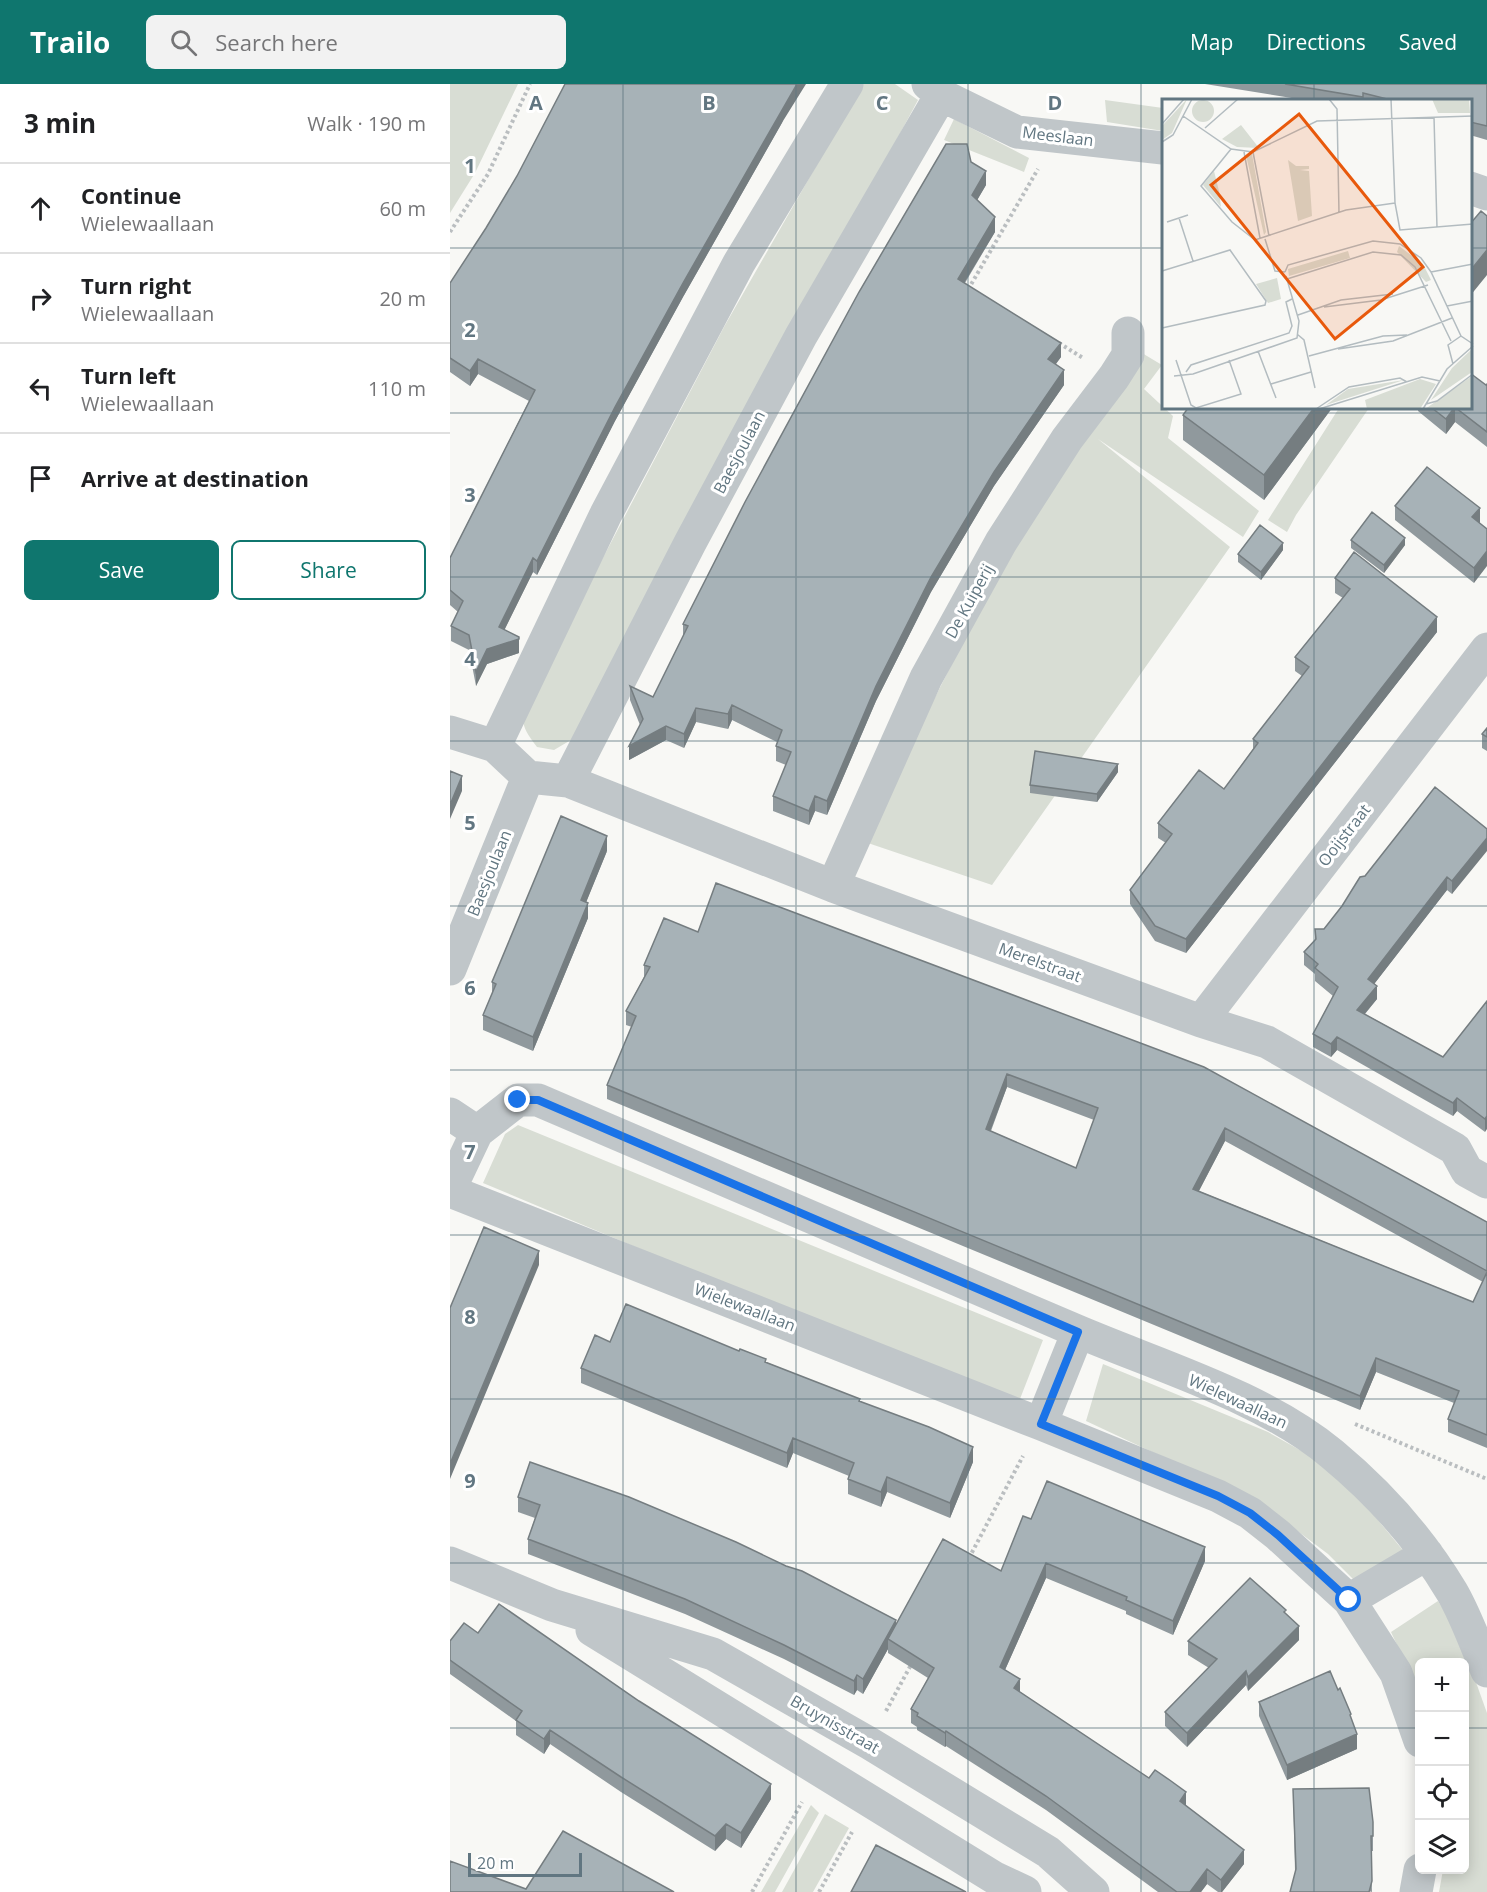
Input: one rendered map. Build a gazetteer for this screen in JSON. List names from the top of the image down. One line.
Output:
{"streets":{"street":["Meeslaan","Baesjoulaan","De Kuiperij","Ooijstraat","Merelstraat","Wielewaallaan","Bruynisstraat"]},"crossings":[["Meeslaan","Baesjoulaan"],["Baesjoulaan","Merelstraat"],["De Kuiperij","Merelstraat"],["Ooijstraat","Merelstraat"]],"scale_bar":"20 m","page":{"header":"Trailo","search":"Search here","nav":["Map","Directions","Saved"],"heading":["3 min","Walk · 190 m"],"list":[["Continue","Wielewaallaan","60 m"],["Turn right","Wielewaallaan","20 m"],["Turn left","Wielewaallaan","110 m"],"Arrive at destination"],"buttons":["Save","Share"],"map_buttons":["+","−"],"scale":"20 m"},"grid":{"columns":["A","B","C","D"],"rows":["1","2","3","4","5","6","7","8","9"]}}
